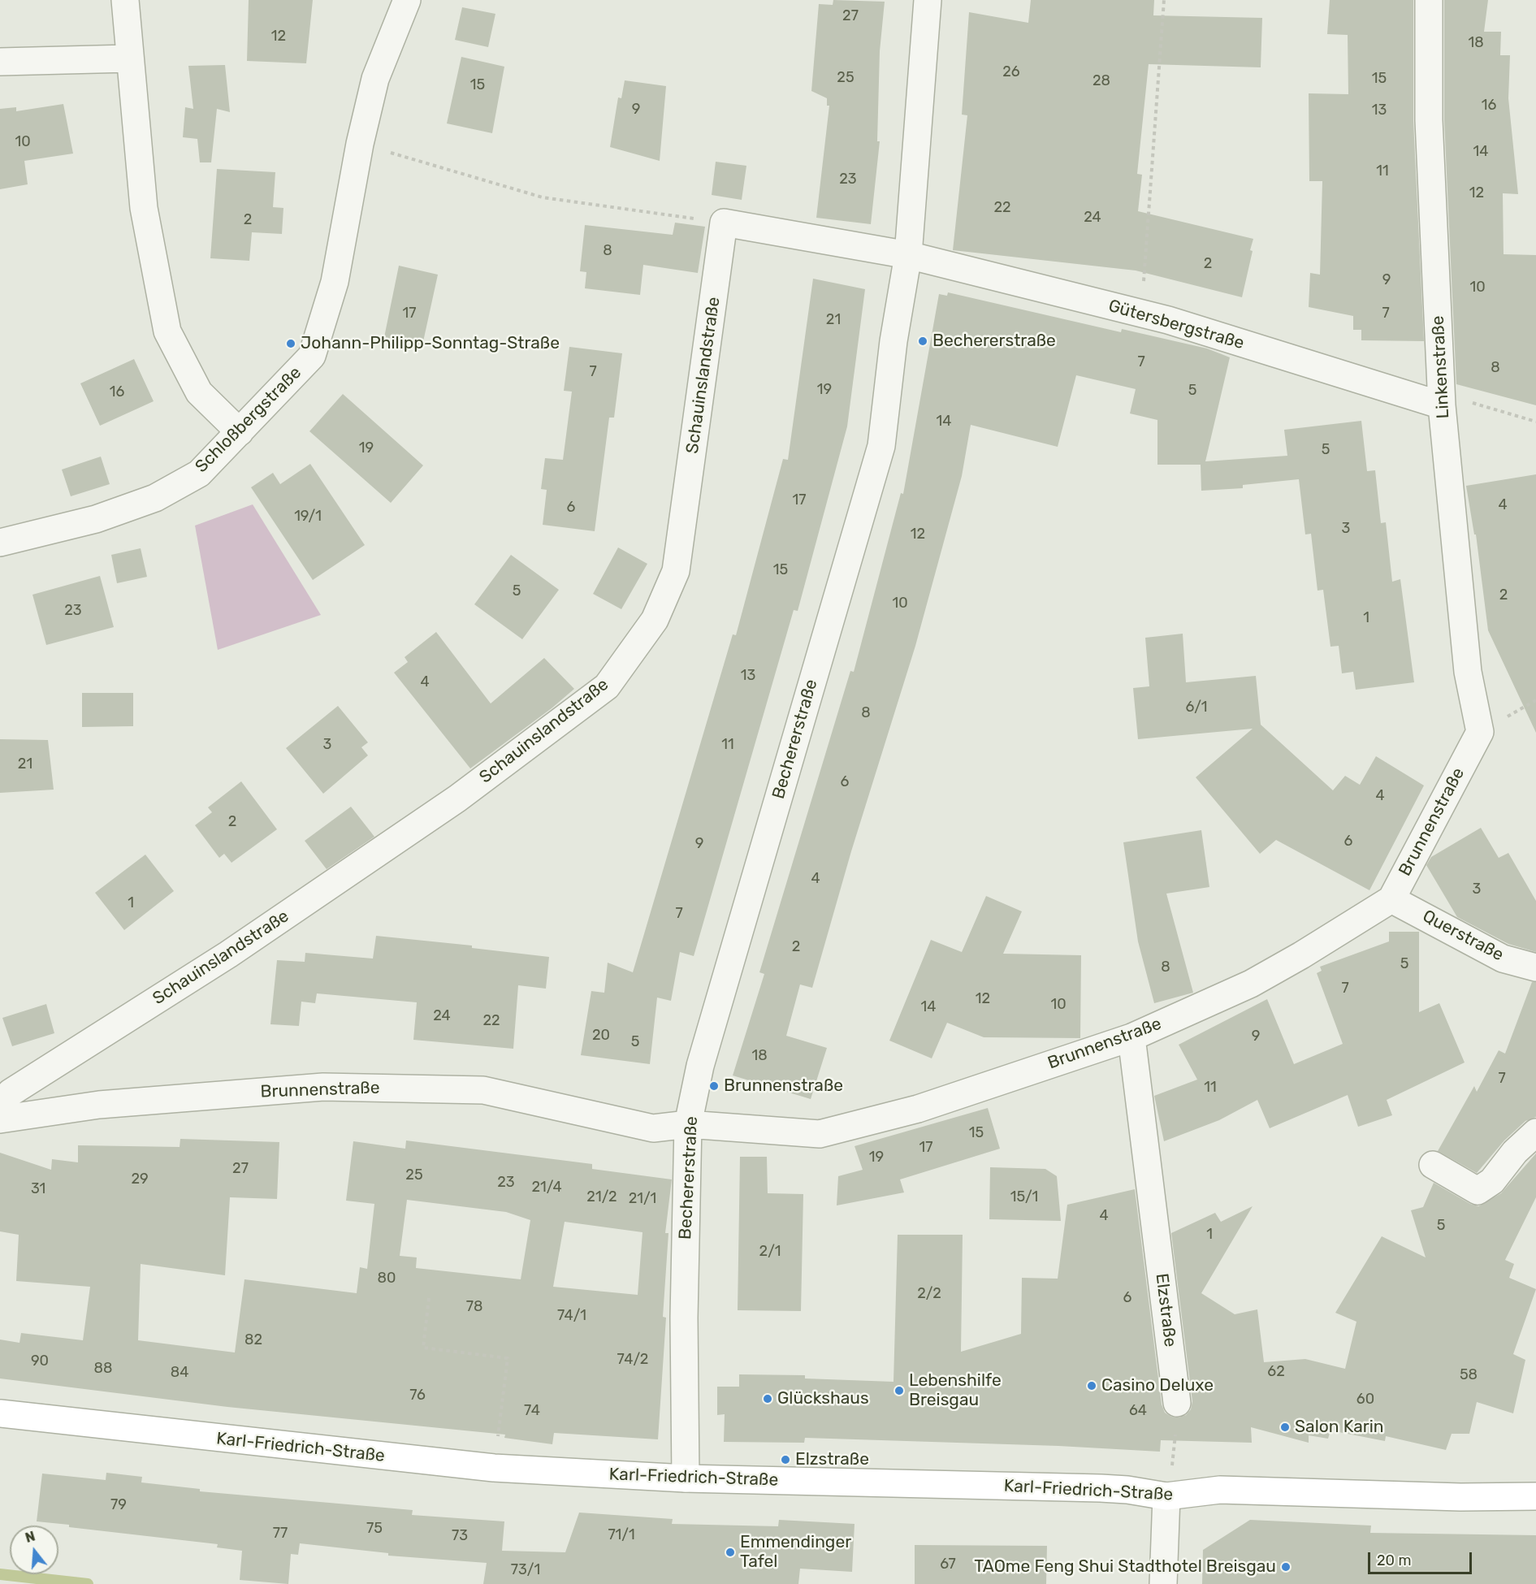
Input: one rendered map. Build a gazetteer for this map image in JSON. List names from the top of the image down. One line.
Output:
{"streets":{"street":["Gütersbergstraße","Linkenstraße","Schauinslandstraße","Schloßbergstraße","Bechererstraße","Brunnenstraße","Querstraße","Elzstraße","Karl-Friedrich-Straße"]},"crossings":[["Gütersbergstraße","Linkenstraße"],["Gütersbergstraße","Bechererstraße"],["Linkenstraße","Brunnenstraße"],["Bechererstraße","Brunnenstraße"],["Bechererstraße","Karl-Friedrich-Straße"],["Brunnenstraße","Querstraße"],["Brunnenstraße","Elzstraße"]],"places":["Bechererstraße","Johann-Philipp-Sonntag-Straße","Brunnenstraße","Casino Deluxe","Lebenshilfe Breisgau","Glückshaus","Salon Karin","Elzstraße","Emmendinger Tafel","TAOme Feng Shui Stadthotel Breisgau"],"house_numbers":["27","12","18","26","25","15","28","15","16","9","13","10","14","11","23","12","22","24","2","8","2","9","10","17","7","21","7","8","7","19","5","16","14","19","5","17","4","6","19/1","3","12","15","5","2","10","23","1","13","4","6/1","8","3","11","21","6","4","2","6","9","4","3","1","7","2","5","8","7","12","10","14","24","22","20","9","5","18","7","11","15","17","19","27","25","29","23","21/4","31","21/2","15/1","21/1","4","5","1","2/1","80","2/2","6","78","74/1","82","74/2","90","88","62","84","58","76","60","74","64","79","75","77","71/1","73","67","73/1"],"scale_bar":"20 m","north":"top"}
